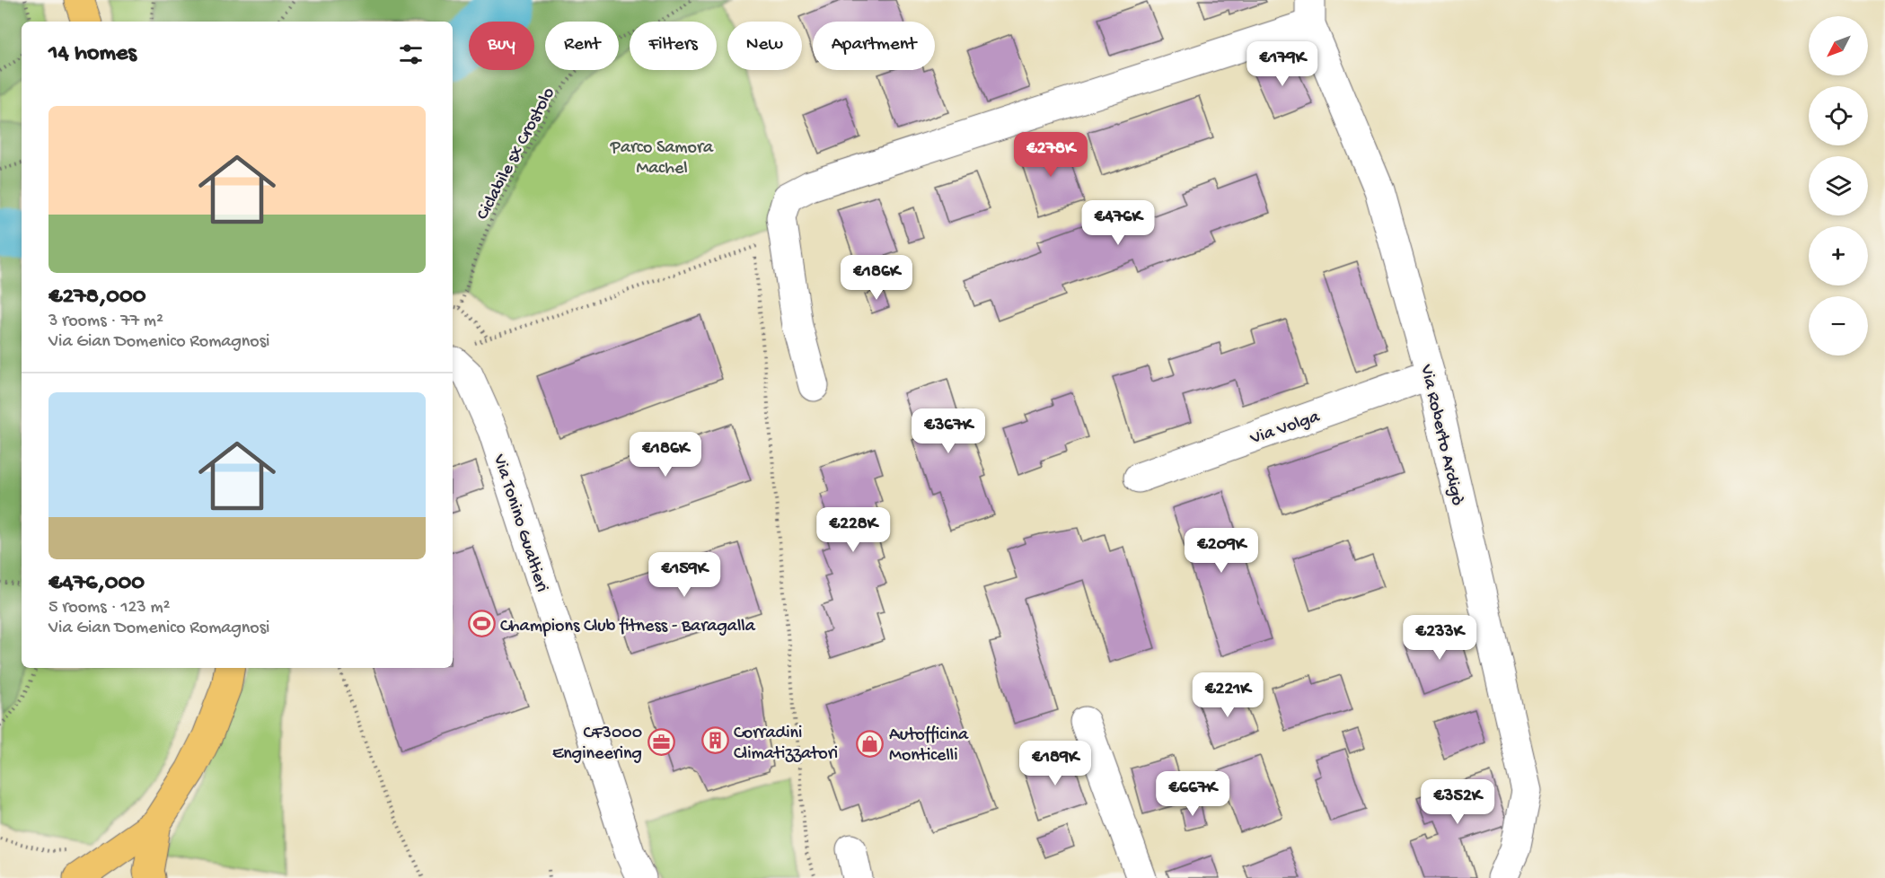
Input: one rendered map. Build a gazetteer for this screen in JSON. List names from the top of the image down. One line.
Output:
{"streets":{"street":["Via Volga","Via Roberto Ardigò","Via Tonino Gualtieri"],"path":["Ciclabile sx Crostolo"]},"crossings":[["Via Volga","Via Roberto Ardigò"]],"parks":["Parco Samora Machel"],"places":{"sports":["Champions Club fitness - Baragalla"],"building":["Corradini Climatizzatori"],"office":["CF3000 Engineering"],"shop":["Autofficina Monticelli"]},"north":"bottom left","page":{"map_buttons":["+","−"],"chip":["Buy","Rent","Filters","New","Apartment"],"heading":"14 homes","price":["€179K","€278K","€476K","€186K","€367K","€186K","€228K","€209K","€159K","€233K","€221K","€189K","€667K","€352K"],"list":[{"name":"€278,000","note":"3 rooms · 77 m² · Via Gian Domenico Romagnosi"},{"name":"€476,000","note":"5 rooms · 123 m² · Via Gian Domenico Romagnosi"}]}}
